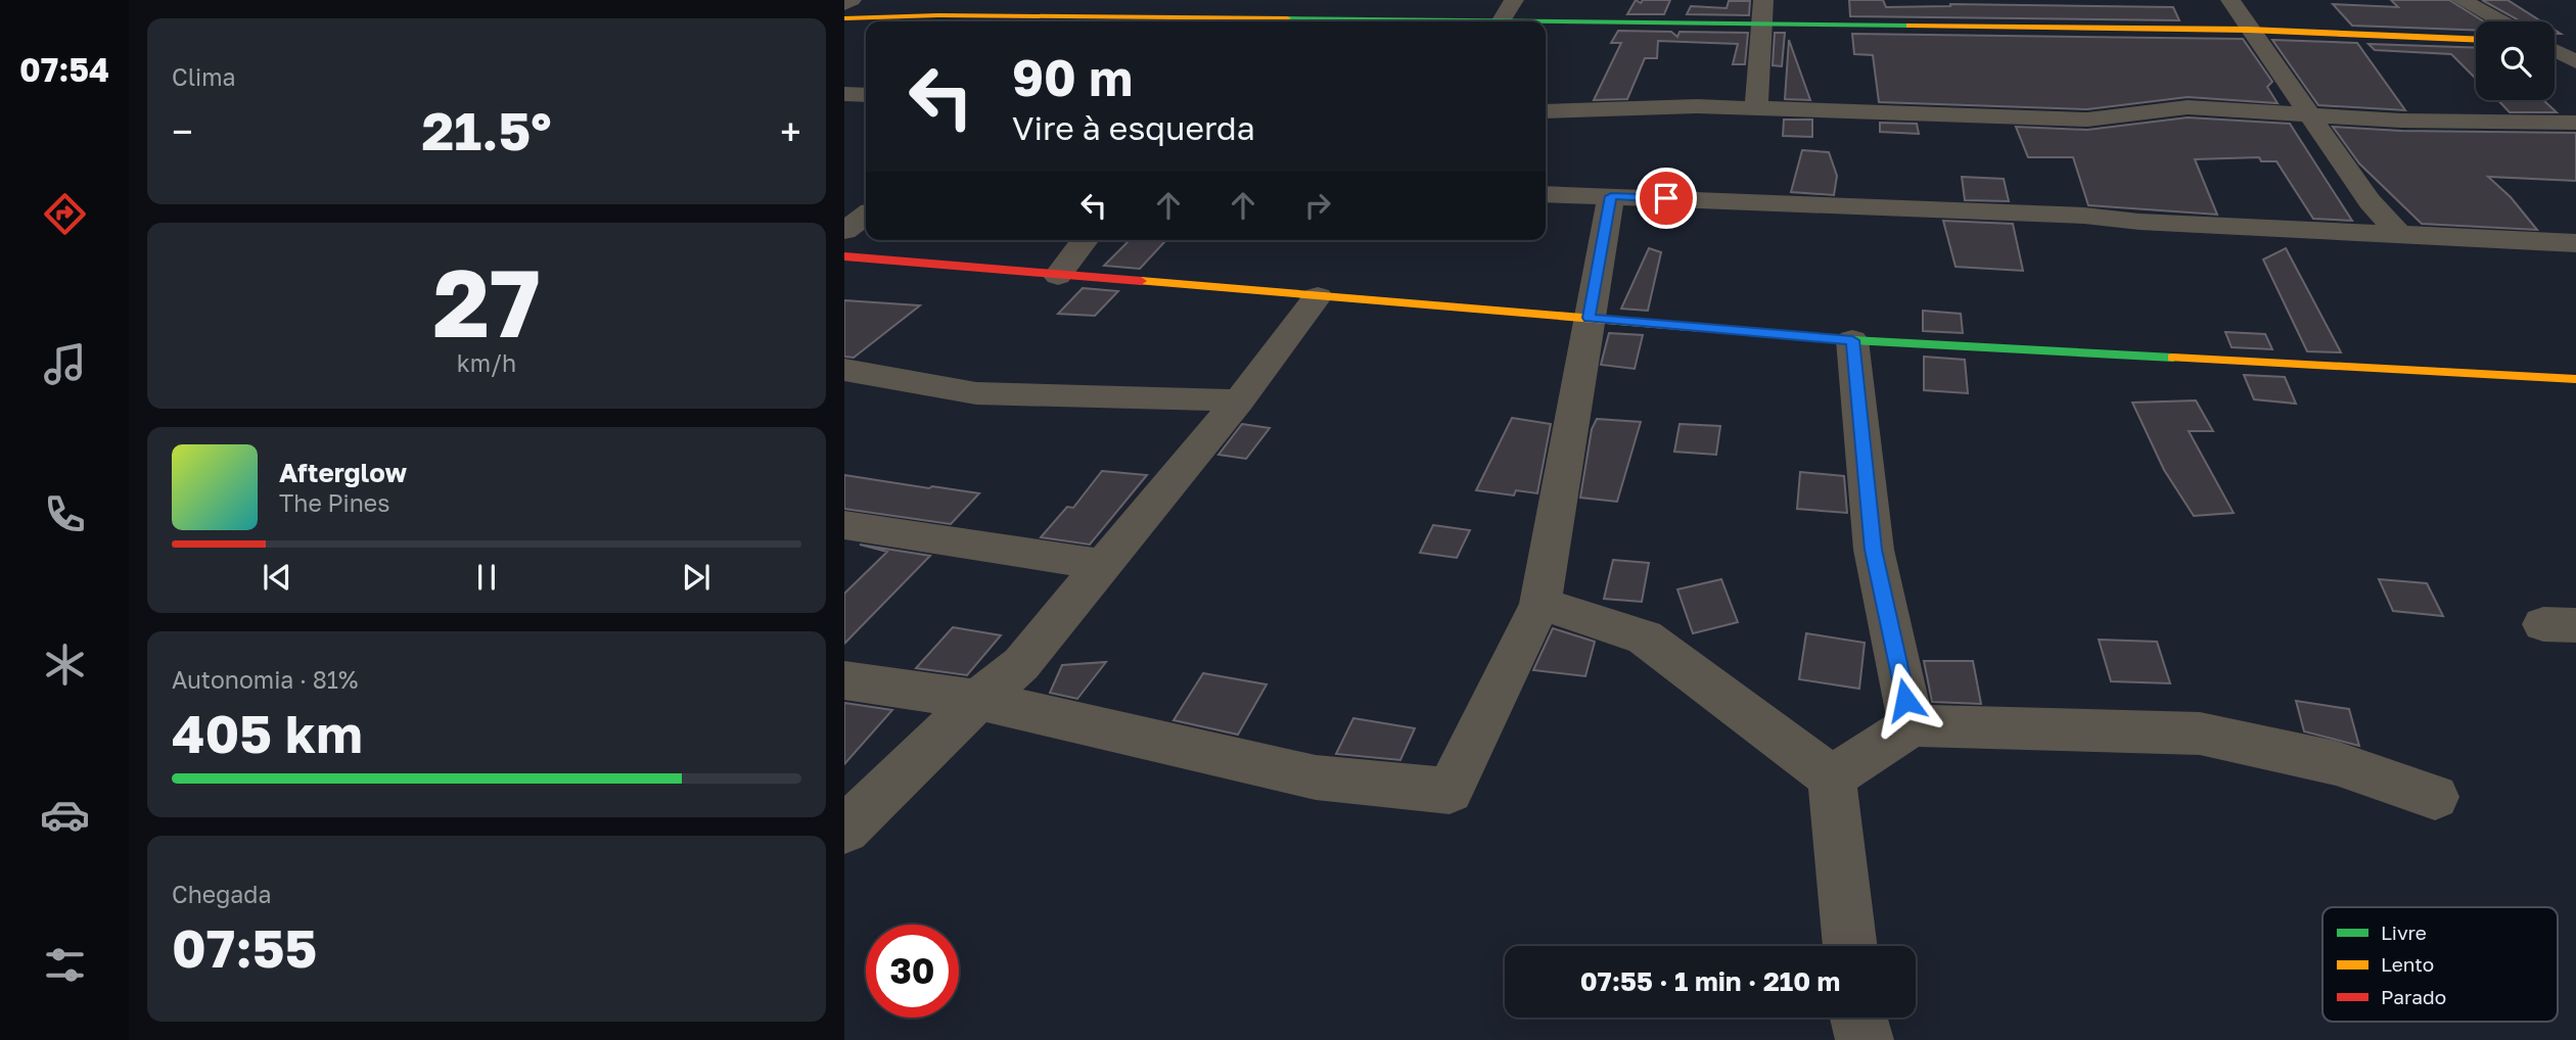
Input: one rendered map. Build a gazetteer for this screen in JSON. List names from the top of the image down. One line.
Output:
{"legend":["Livre","Lento","Parado"],"page":{"tabs":"07:54","tile":["Clima",["27","km/h"],["Autonomia · 81%","405 km"],["Chegada","07:55"]],"turn":["90 m","Vire à esquerda"],"heat":["−","21.5°","+"],"song":["Afterglow","The Pines"],"limit":"30","trip":"07:55 · 1 min · 210 m"}}
